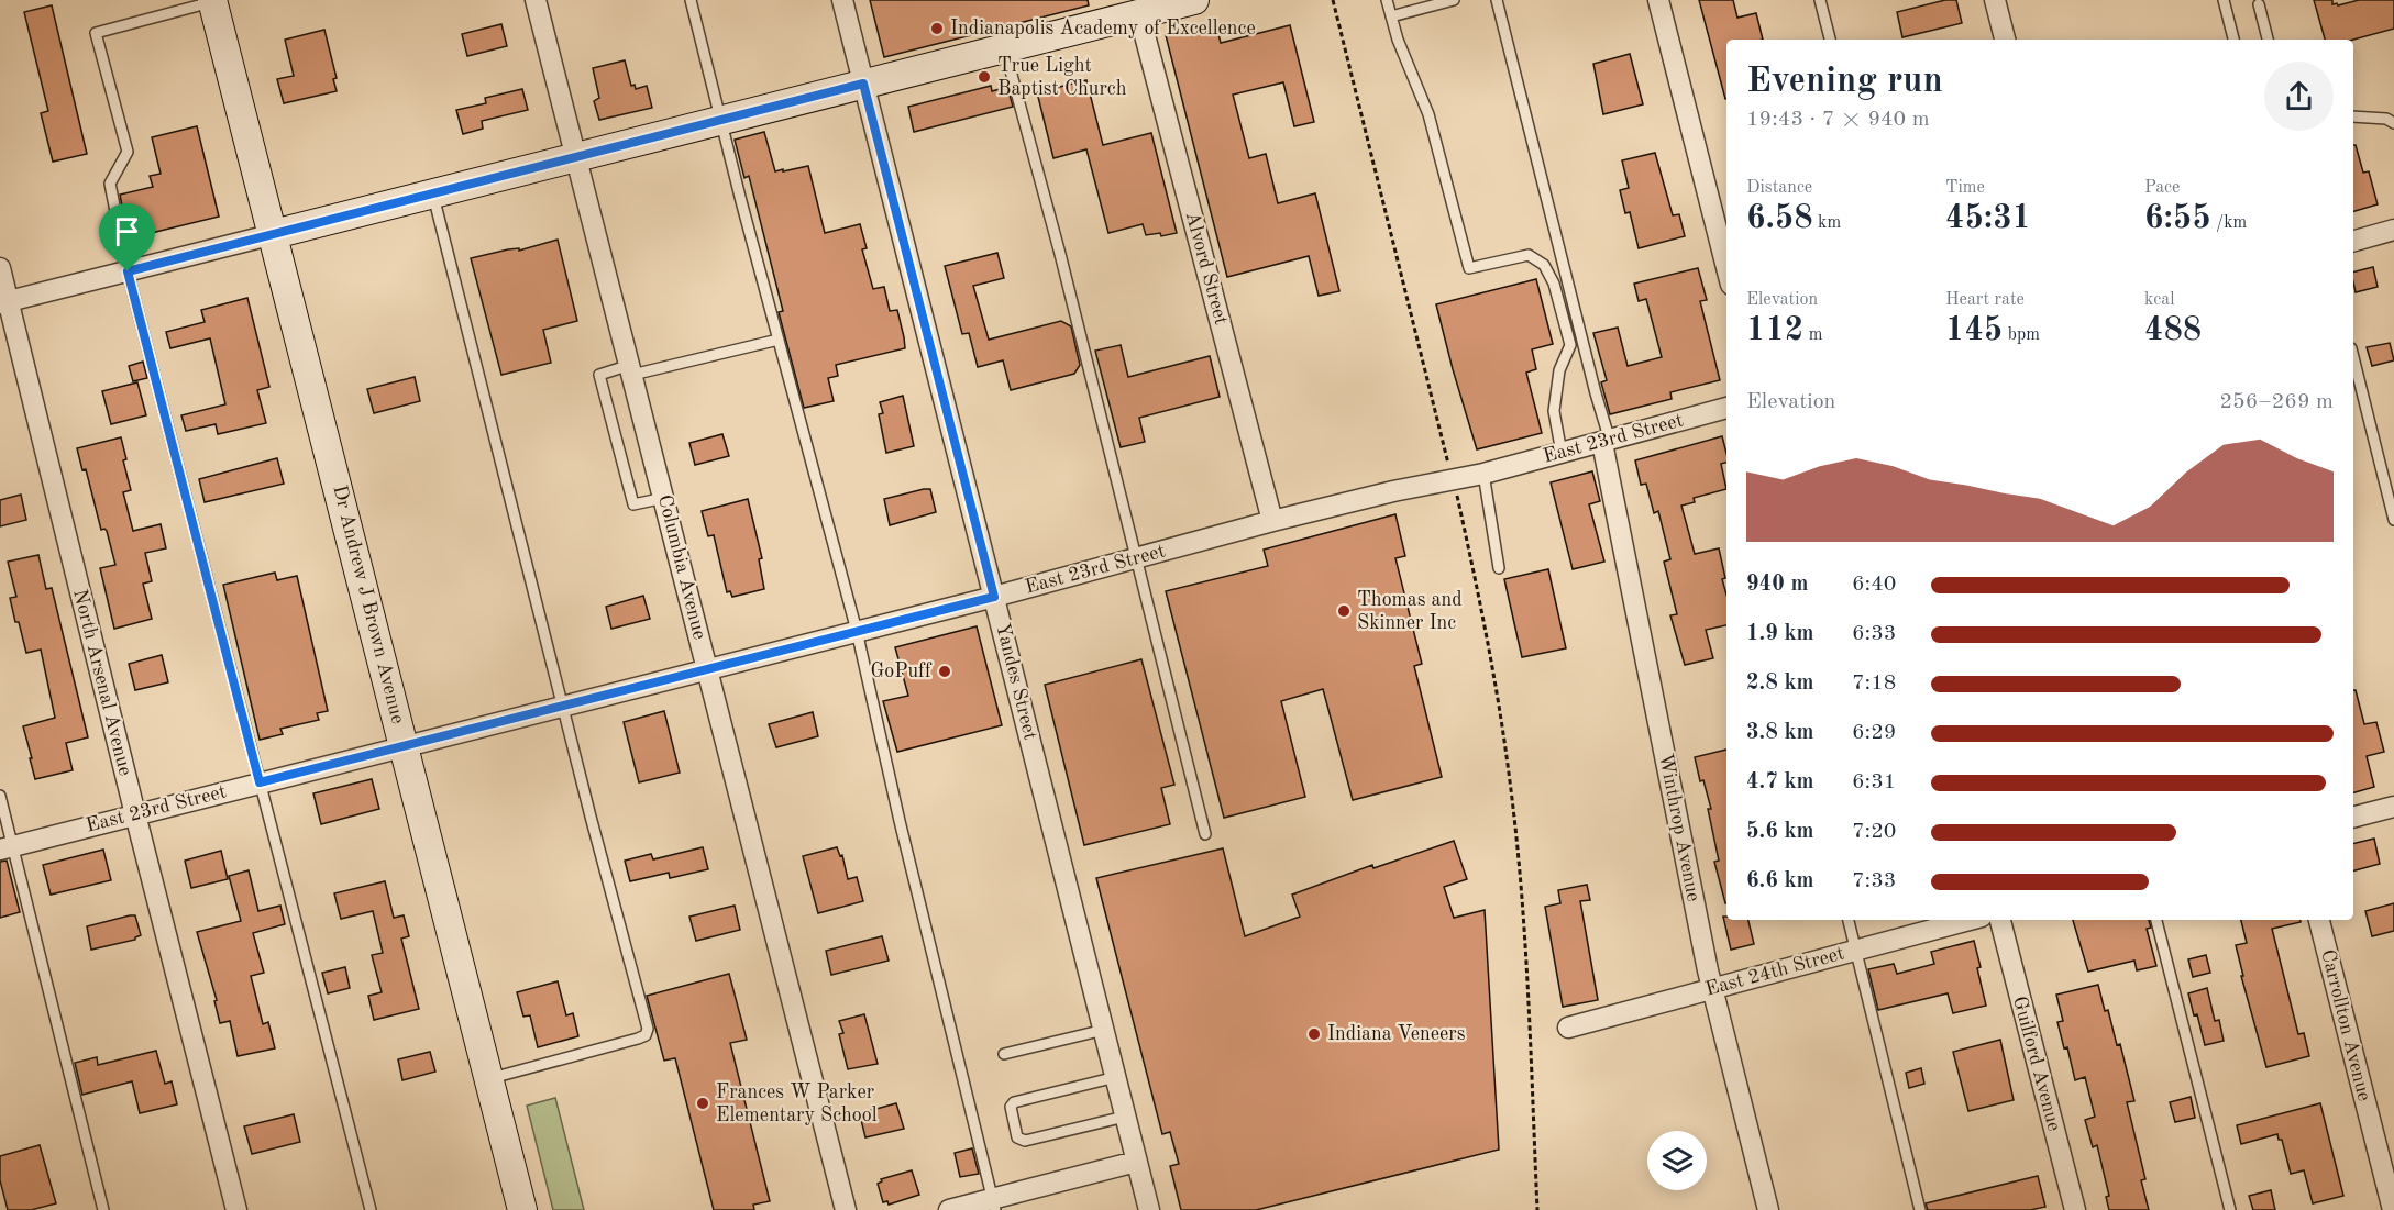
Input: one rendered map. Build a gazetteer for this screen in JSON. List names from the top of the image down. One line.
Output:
{"streets":{"main road":["Dr Andrew J Brown Avenue"],"street":["Alvord Street","East 23rd Street","Columbia Avenue","Yandes Street","North Arsenal Avenue","Winthrop Avenue","East 24th Street","Carrollton Avenue","Guilford Avenue"]},"crossings":[["Alvord Street","East 23rd Street"],["East 23rd Street","Columbia Avenue"],["East 23rd Street","Dr Andrew J Brown Avenue"],["East 23rd Street","Yandes Street"],["East 23rd Street","North Arsenal Avenue"],["East 23rd Street","Winthrop Avenue"],["Winthrop Avenue","East 24th Street"]],"places":["Indianapolis Academy of Excellence","True Light Baptist Church","Thomas and Skinner Inc","GoPuff","Indiana Veneers","Frances W Parker Elementary School"],"page":{"heading":["Evening run","19:43 · 7 × 940 m"],"stats":[["Distance","6.58 km"],["Time","45:31"],["Pace","6:55 /km"],["Elevation","112 m"],["Heart rate","145 bpm"],["kcal","488"]],"chart":["Elevation","256–269 m"],"list":[{"name":"940 m","note":"6:40"},{"name":"1.9 km","note":"6:33"},{"name":"2.8 km","note":"7:18"},{"name":"3.8 km","note":"6:29"},{"name":"4.7 km","note":"6:31"},{"name":"5.6 km","note":"7:20"},{"name":"6.6 km","note":"7:33"}]}}
